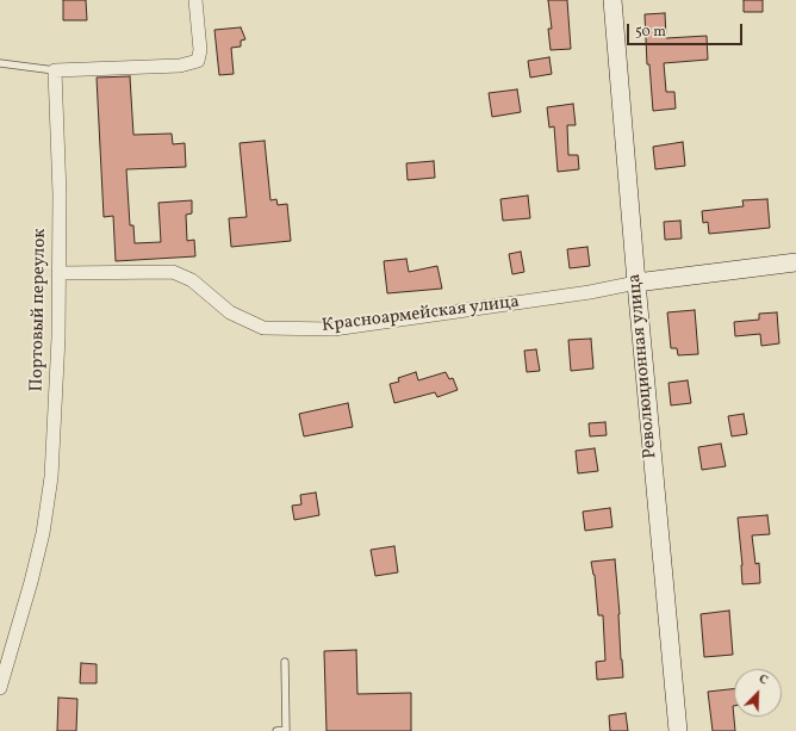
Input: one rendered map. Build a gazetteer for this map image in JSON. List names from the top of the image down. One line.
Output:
{"streets":{"street":["Портовый переулок","Красноармейская улица","Революционная улица"]},"crossings":[["Портовый переулок","Красноармейская улица"],["Красноармейская улица","Революционная улица"]],"scale_bar":"50 m","north":"top right"}
